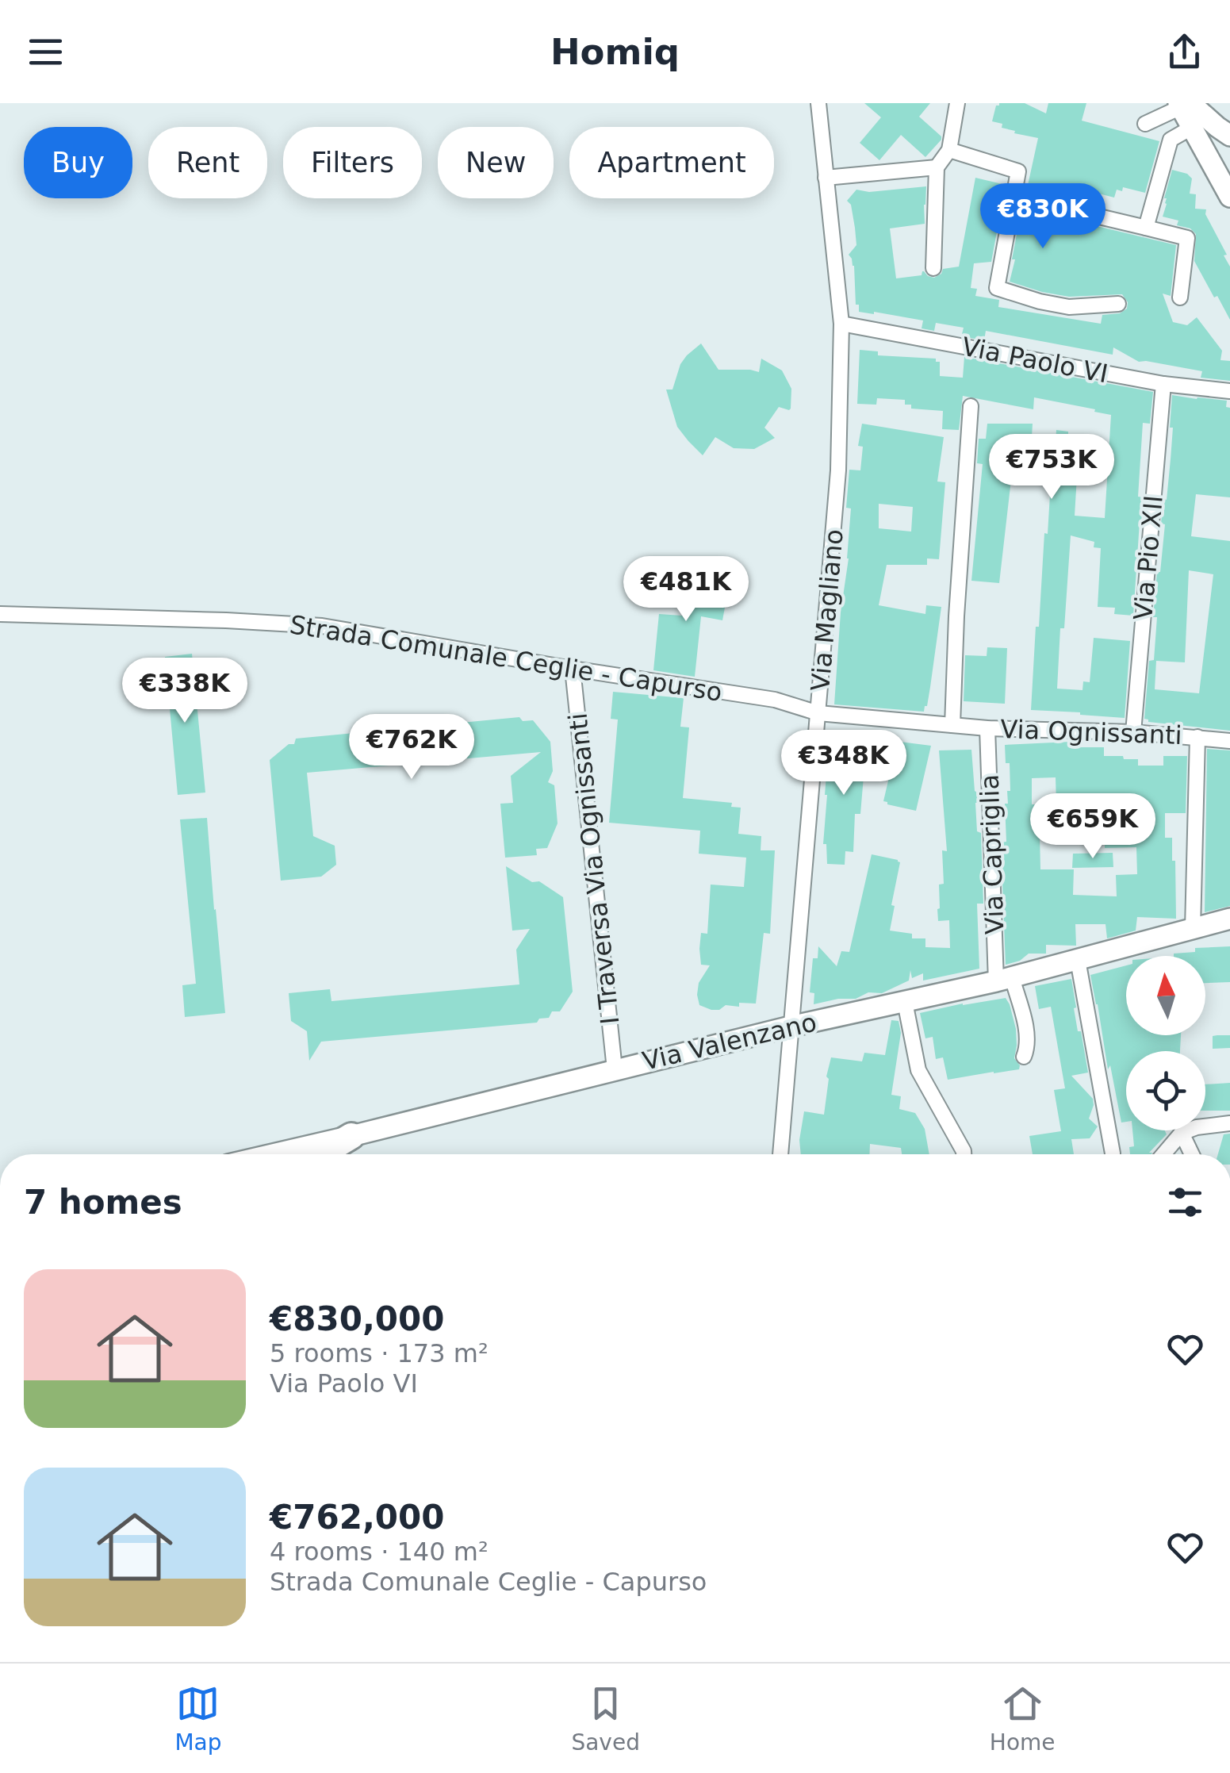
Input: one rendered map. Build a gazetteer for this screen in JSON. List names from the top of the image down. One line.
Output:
{"streets":{"street":["Via Paolo VI","Via Pio XII","Via Magliano","Strada Comunale Ceglie - Capurso","Via Ognissanti","Via Capriglia","I Traversa Via Ognissanti","Via Valenzano"]},"crossings":[["Via Paolo VI","Via Pio XII"],["Via Paolo VI","Via Magliano"],["Via Pio XII","Via Ognissanti"],["Via Magliano","Strada Comunale Ceglie - Capurso"],["Via Magliano","Via Ognissanti"],["Via Magliano","Via Valenzano"],["Strada Comunale Ceglie - Capurso","Via Ognissanti"],["Strada Comunale Ceglie - Capurso","I Traversa Via Ognissanti"],["Via Ognissanti","Via Capriglia"],["Via Capriglia","Via Valenzano"],["I Traversa Via Ognissanti","Via Valenzano"]],"north":"top","page":{"header":"Homiq","chip":["Buy","Rent","Filters","New","Apartment"],"price":["€830K","€753K","€481K","€338K","€762K","€348K","€659K"],"heading":"7 homes","list":[{"name":"€830,000","note":"5 rooms · 173 m² · Via Paolo VI"},{"name":"€762,000","note":"4 rooms · 140 m² · Strada Comunale Ceglie - Capurso"}],"tabs":["Map","Saved","Home"]}}
